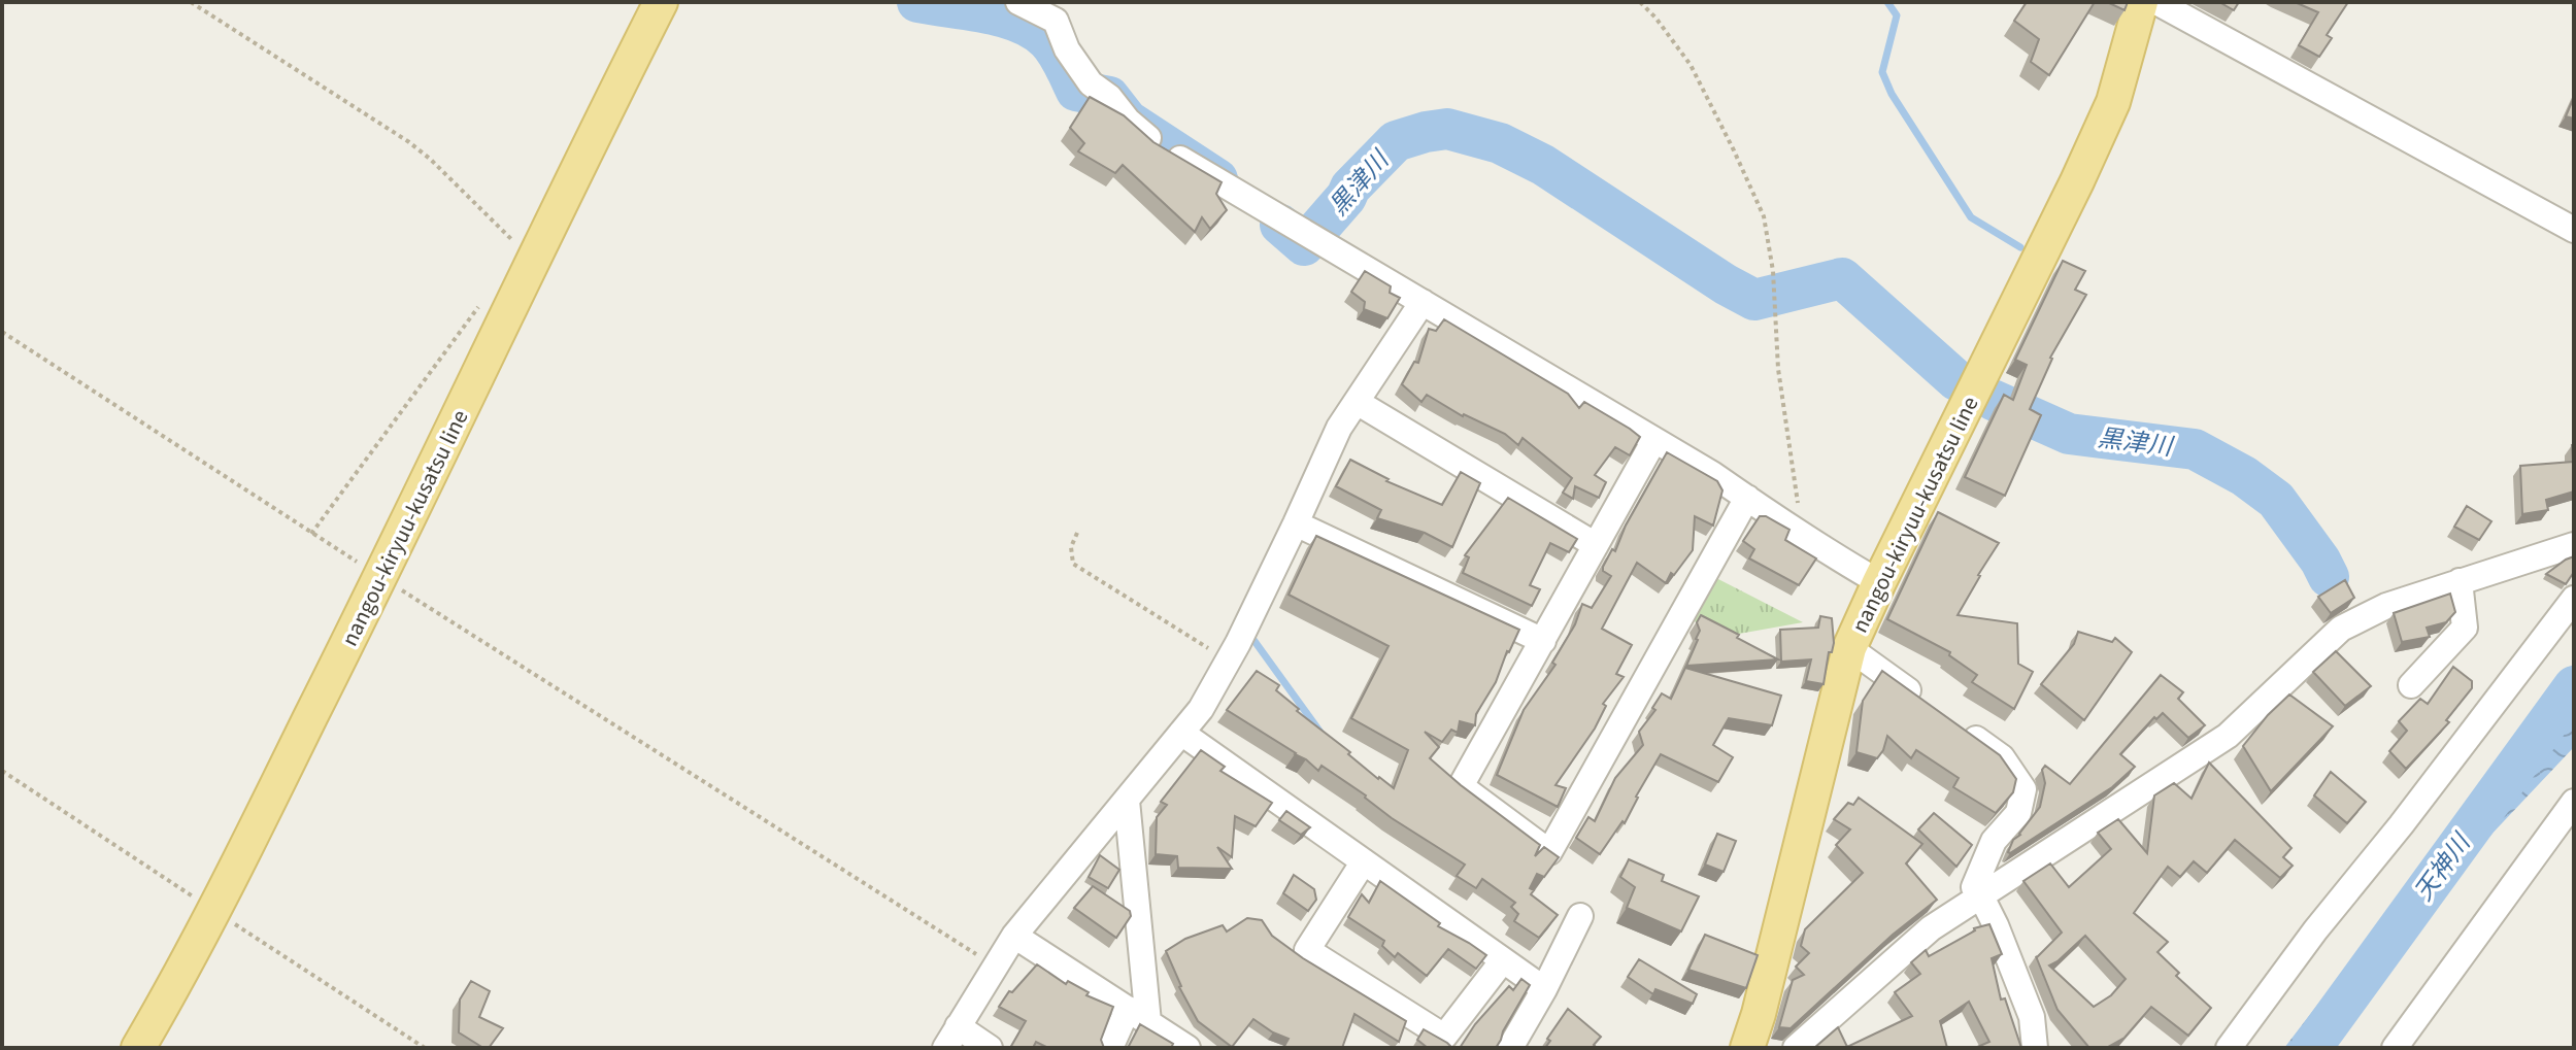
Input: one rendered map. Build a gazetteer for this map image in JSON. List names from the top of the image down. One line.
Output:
{"streets":{"main road":["nangou-kiryuu-kusatsu line"]},"water":["黒津川","天神川"]}
